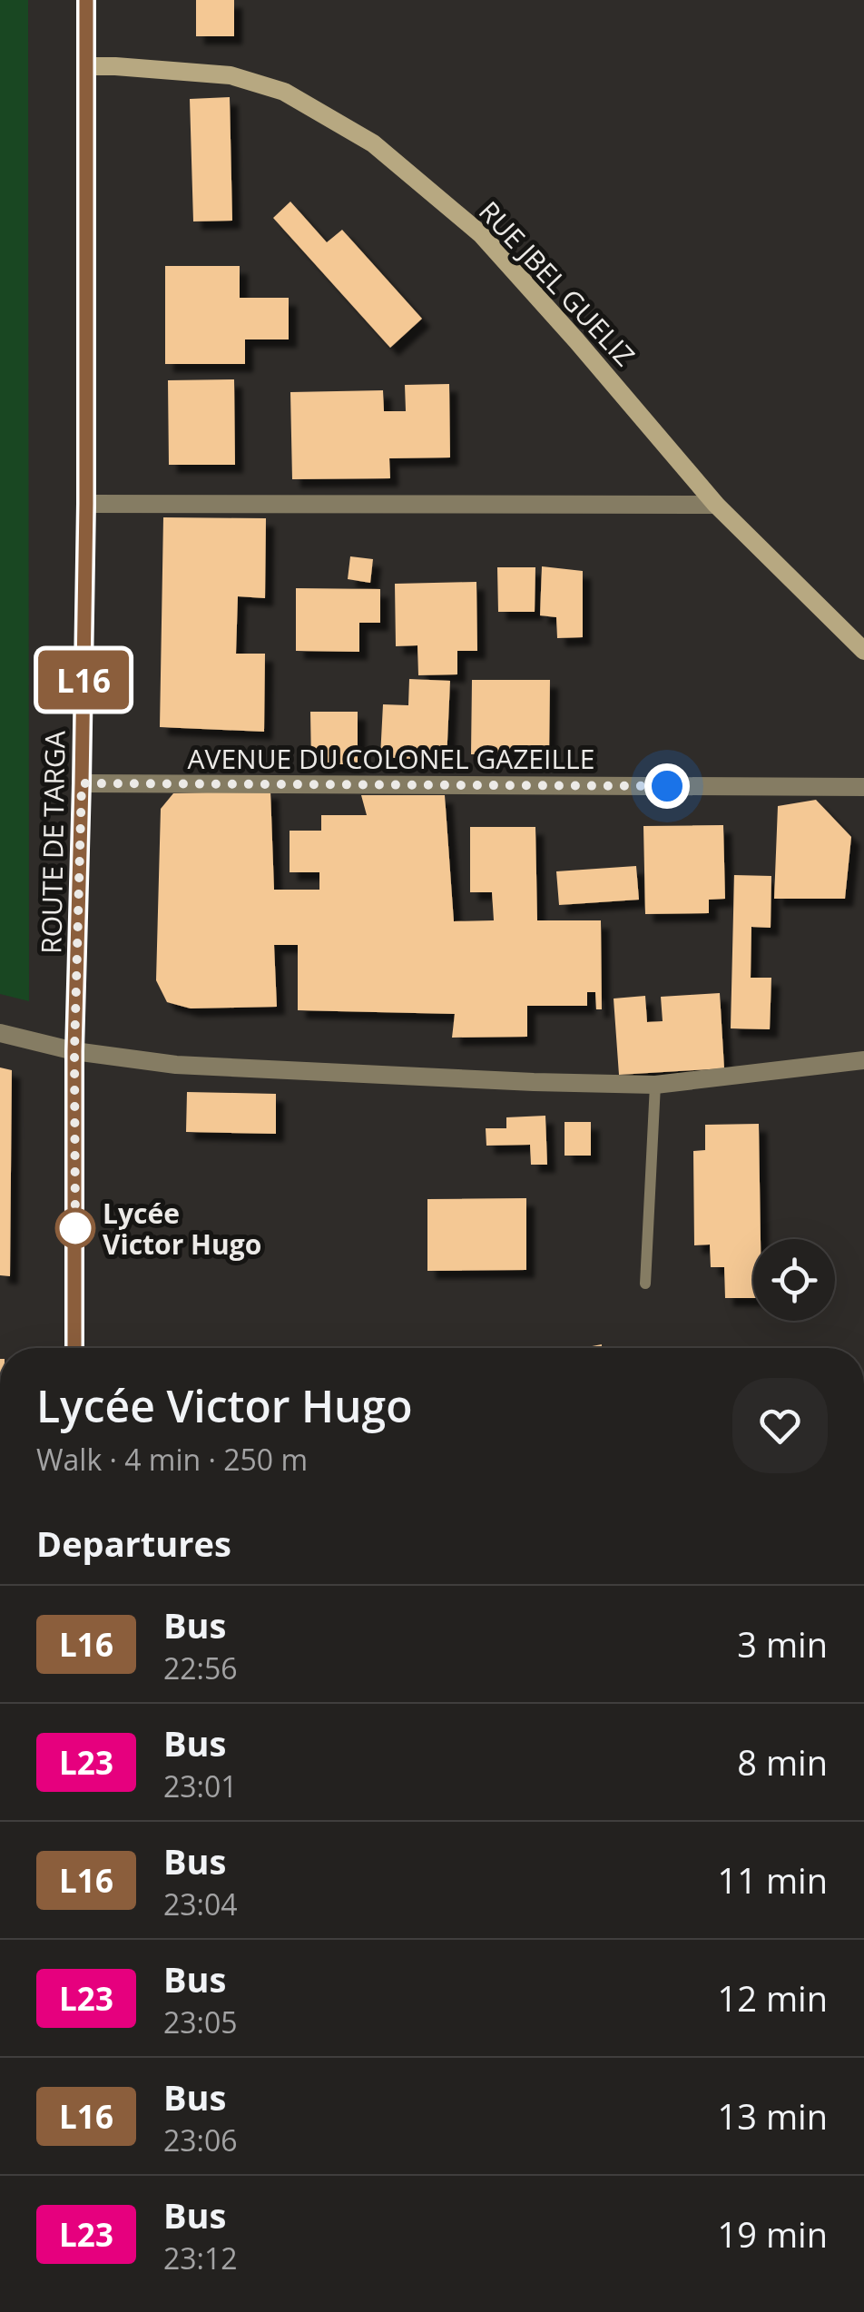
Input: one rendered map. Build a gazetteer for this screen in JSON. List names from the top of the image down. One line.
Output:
{"streets":{"main road":["RUE JBEL GUELIZ","ROUTE DE TARGA"],"street":["AVENUE DU COLONEL GAZEILLE"]},"crossings":[["RUE JBEL GUELIZ","ROUTE DE TARGA"],["AVENUE DU COLONEL GAZEILLE","ROUTE DE TARGA"]],"places":["Lycée Victor Hugo"],"lines":["bus line L16"],"page":{"on_map":"L16","heading":[["Lycée Victor Hugo","Walk · 4 min · 250 m"],"Departures"],"list":[{"mark":"L16","name":"Bus","note":"22:56","value":"3 min"},{"mark":"L23","name":"Bus","note":"23:01","value":"8 min"},{"mark":"L16","name":"Bus","note":"23:04","value":"11 min"},{"mark":"L23","name":"Bus","note":"23:05","value":"12 min"},{"mark":"L16","name":"Bus","note":"23:06","value":"13 min"},{"mark":"L23","name":"Bus","note":"23:12","value":"19 min"}]}}
